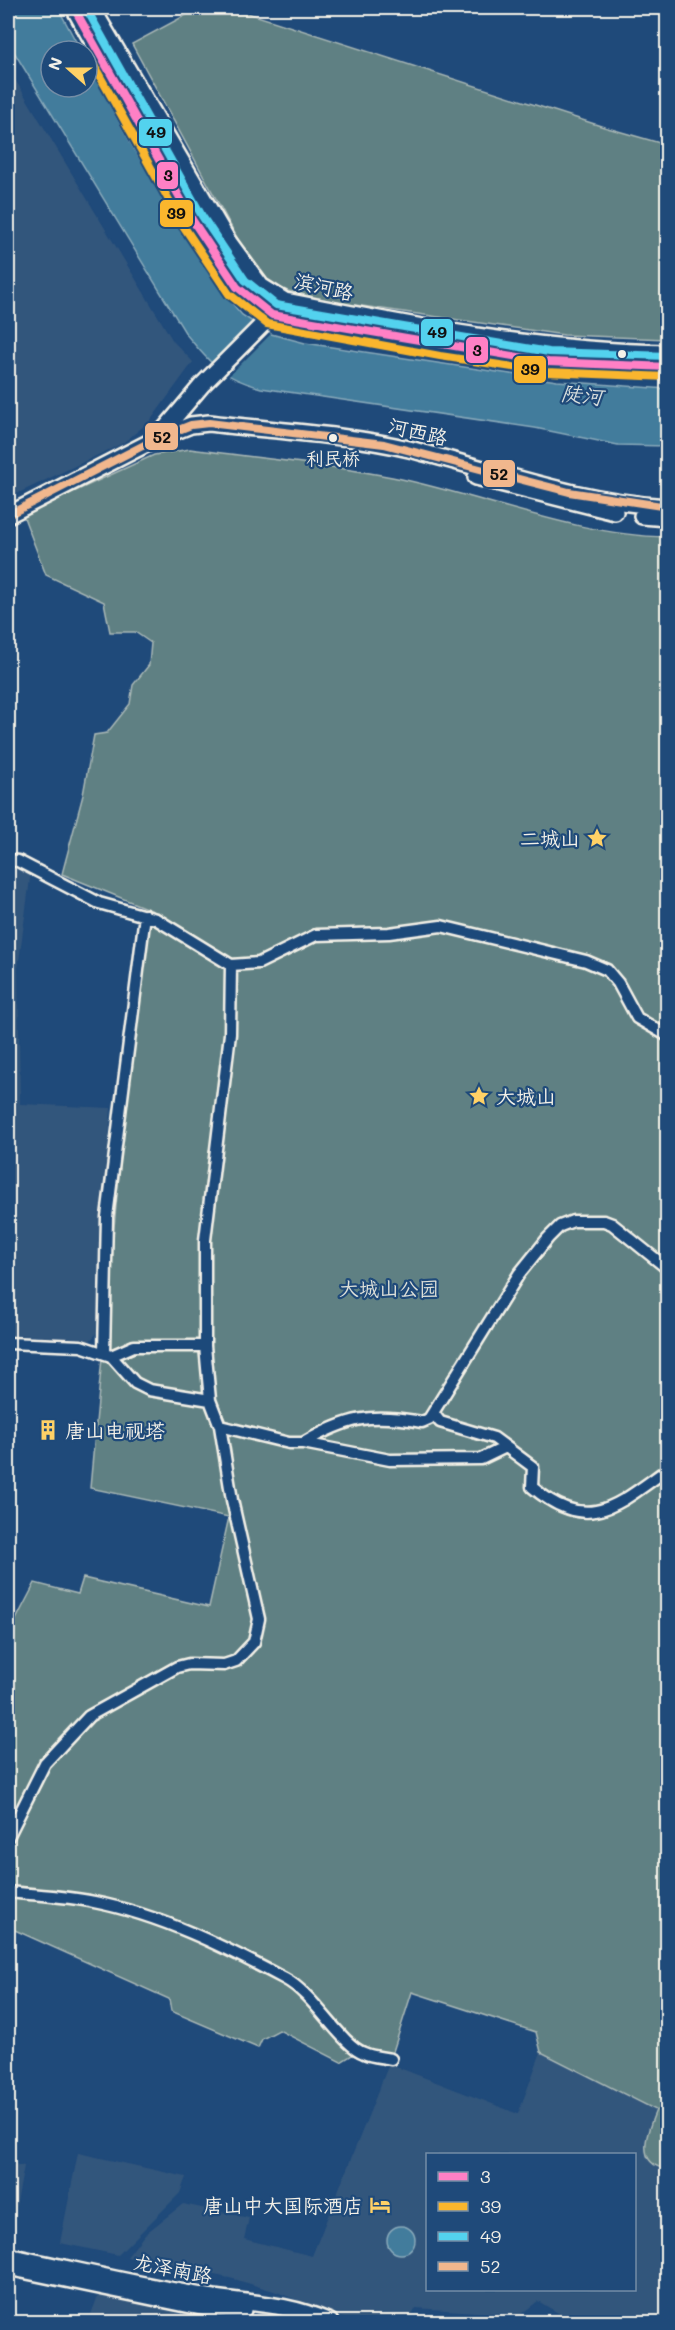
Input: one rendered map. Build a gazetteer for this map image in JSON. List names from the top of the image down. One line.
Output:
{"streets":{"main road":["滨河路","河西路","龙泽南路"]},"water":["陡河"],"parks":["大城山公园"],"places":{"other":["利民桥"],"place":["二城山","大城山"],"building":["唐山电视塔"],"hotel":["唐山中大国际酒店"]},"lines":["transit line 3","transit line 49","transit line 39","transit line 52"],"legend":["3","39","49","52"],"north":"left"}
